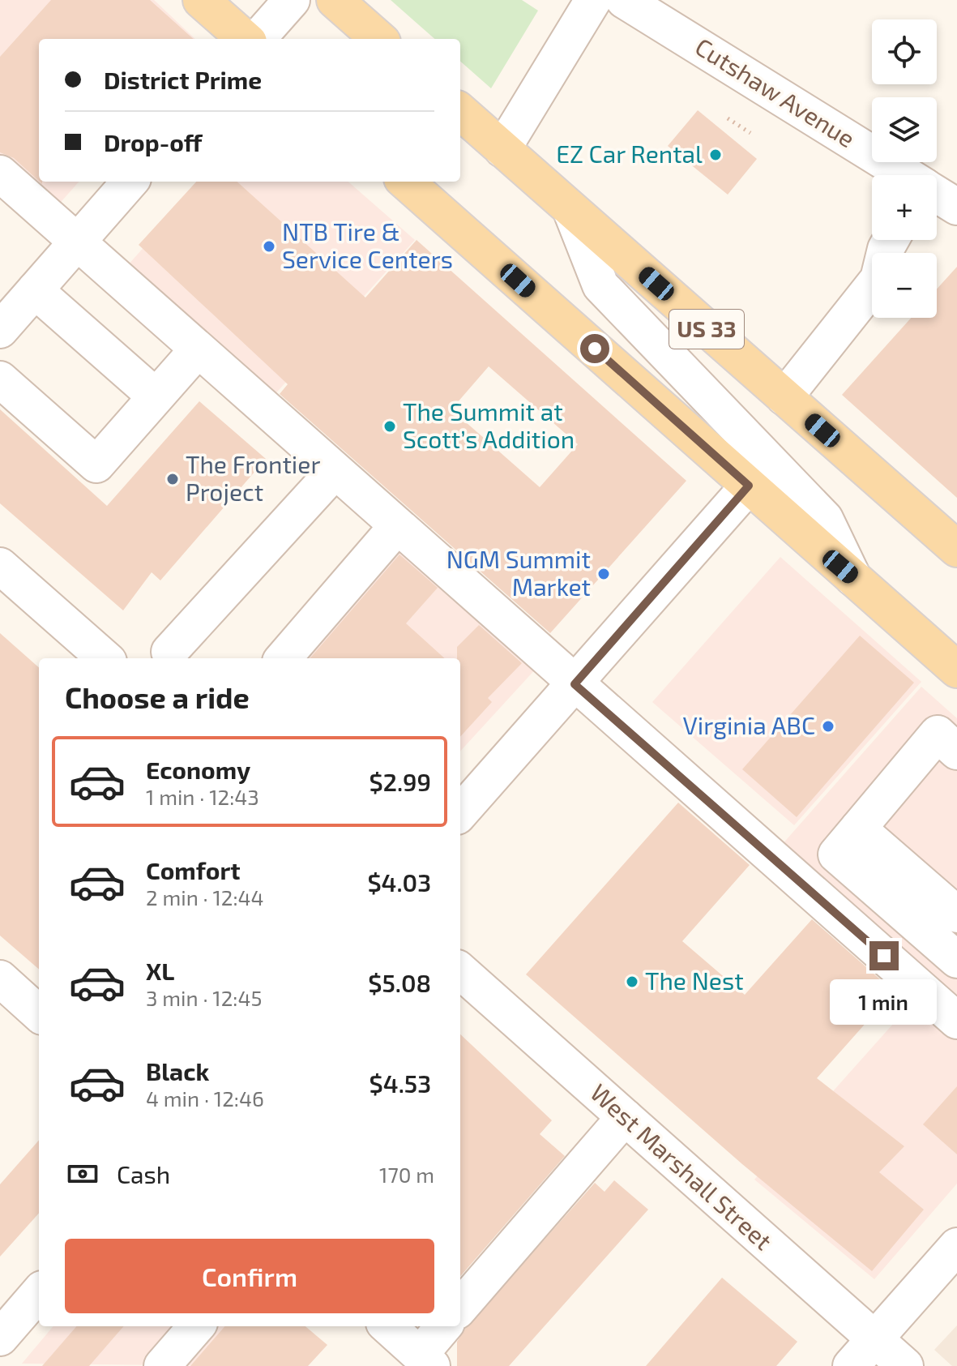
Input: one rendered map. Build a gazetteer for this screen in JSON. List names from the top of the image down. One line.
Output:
{"streets":{"main road":["US 33"],"street":["Cutshaw Avenue","West Marshall Street"]},"places":["EZ Car Rental","NTB Tire & Service Centers","The Summit at Scott’s Addition","The Frontier Project","NGM Summit Market","Virginia ABC","The Nest"],"page":{"map_buttons":["+","−"],"banner":["District Prime","Drop-off"],"heading":"Choose a ride","list":[{"name":"Economy","note":"1 min · 12:43","value":"$2.99"},{"name":"Comfort","note":"2 min · 12:44","value":"$4.03"},{"name":"XL","note":"3 min · 12:45","value":"$5.08"},{"name":"Black","note":"4 min · 12:46","value":"$4.53"}],"bubble":"1 min","pay":["Cash","170 m"],"buttons":"Confirm"}}
